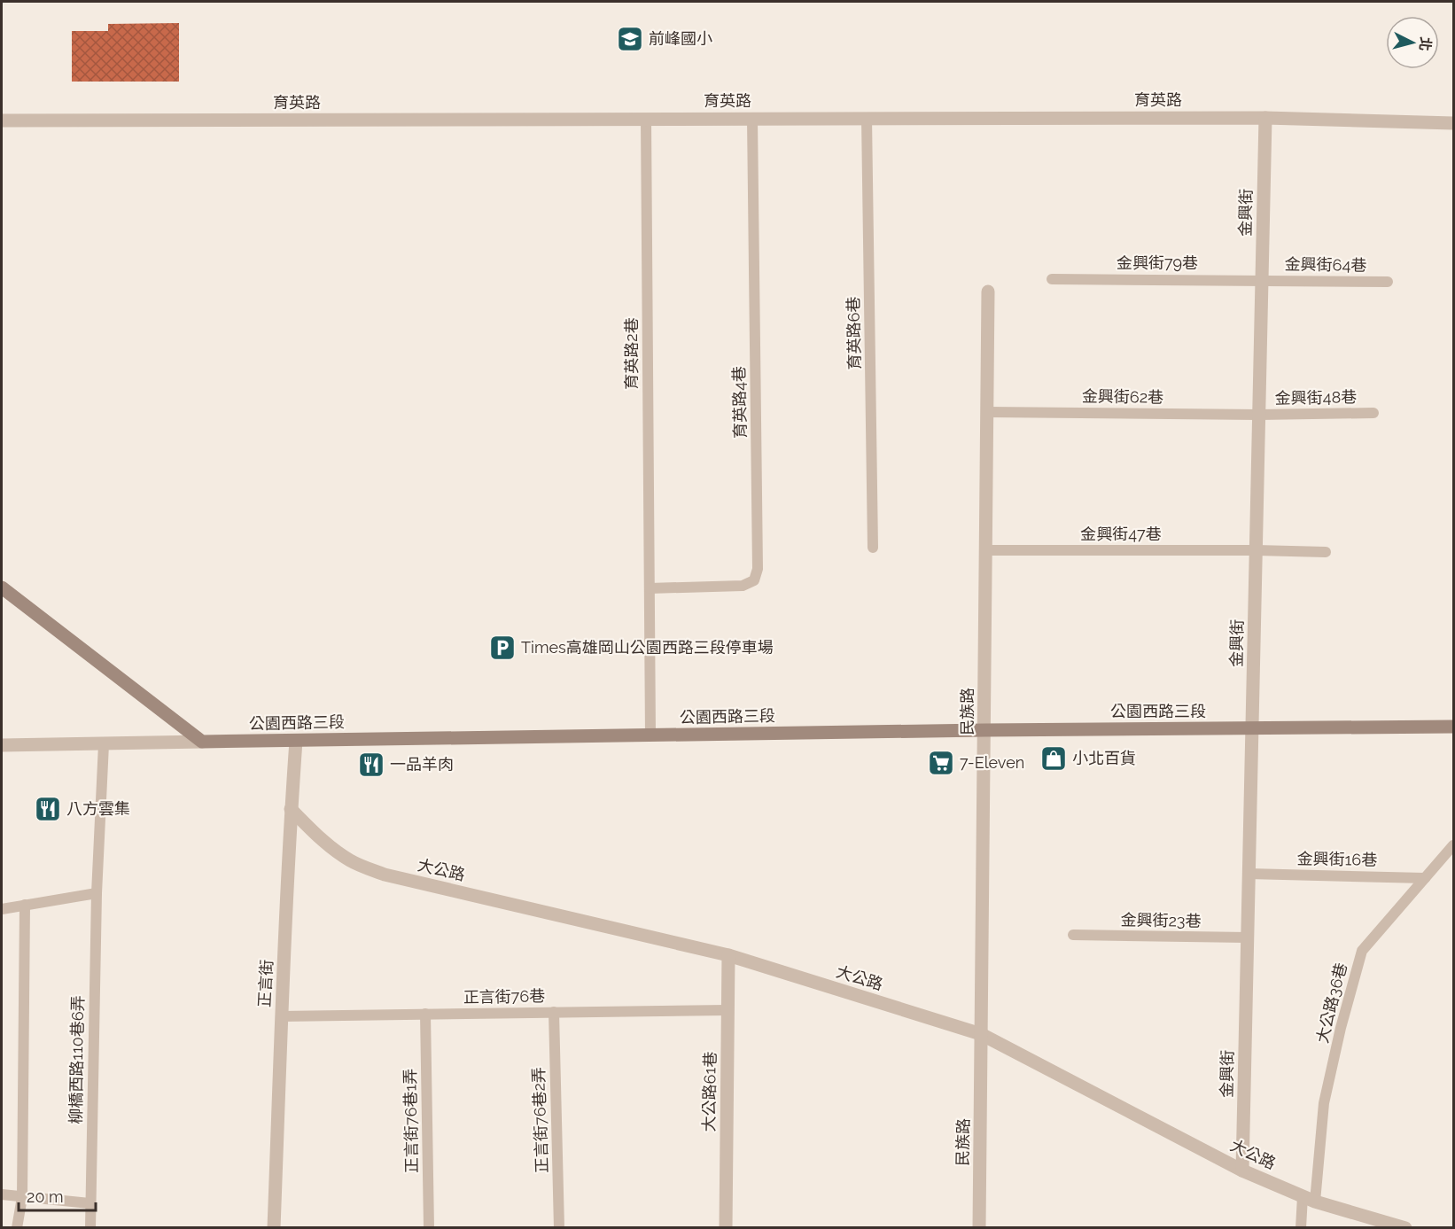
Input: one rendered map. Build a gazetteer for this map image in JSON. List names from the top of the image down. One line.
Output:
{"streets":{"street":["育英路","金興街","民族路","公園西路三段","大公路","正言街","大公路61巷"],"lane":["金興街79巷","金興街64巷","育英路6巷","育英路2巷","金興街62巷","金興街48巷","育英路4巷","金興街47巷","金興街16巷","金興街23巷","正言街76巷","大公路36巷","柳橋西路110巷6弄","正言街76巷2弄","正言街76巷1弄"]},"crossings":[["育英路","金興街"],["育英路","育英路6巷"],["育英路","育英路2巷"],["育英路","育英路4巷"],["金興街","金興街79巷"],["金興街","金興街64巷"],["金興街","金興街62巷"],["金興街","金興街48巷"],["金興街","金興街47巷"],["金興街","公園西路三段"],["金興街","金興街16巷"],["金興街","大公路"],["金興街","金興街23巷"],["金興街79巷","金興街64巷"],["育英路2巷","育英路4巷"],["育英路2巷","公園西路三段"],["金興街62巷","金興街48巷"],["金興街62巷","民族路"],["金興街47巷","民族路"],["民族路","公園西路三段"],["民族路","大公路"],["公園西路三段","正言街"],["公園西路三段","柳橋西路110巷6弄"],["金興街16巷","大公路36巷"],["大公路","正言街"],["大公路","大公路36巷"],["大公路","大公路61巷"],["正言街","正言街76巷"],["正言街76巷","大公路61巷"],["正言街76巷","正言街76巷2弄"],["正言街76巷","正言街76巷1弄"]],"places":{"school or university":["前峰國小"],"parking":["Times高雄岡山公園西路三段停車場"],"shop":["小北百貨"],"supermarket":["7-Eleven"],"restaurant":["一品羊肉","八方雲集"]},"scale_bar":"20 m","north":"right"}
